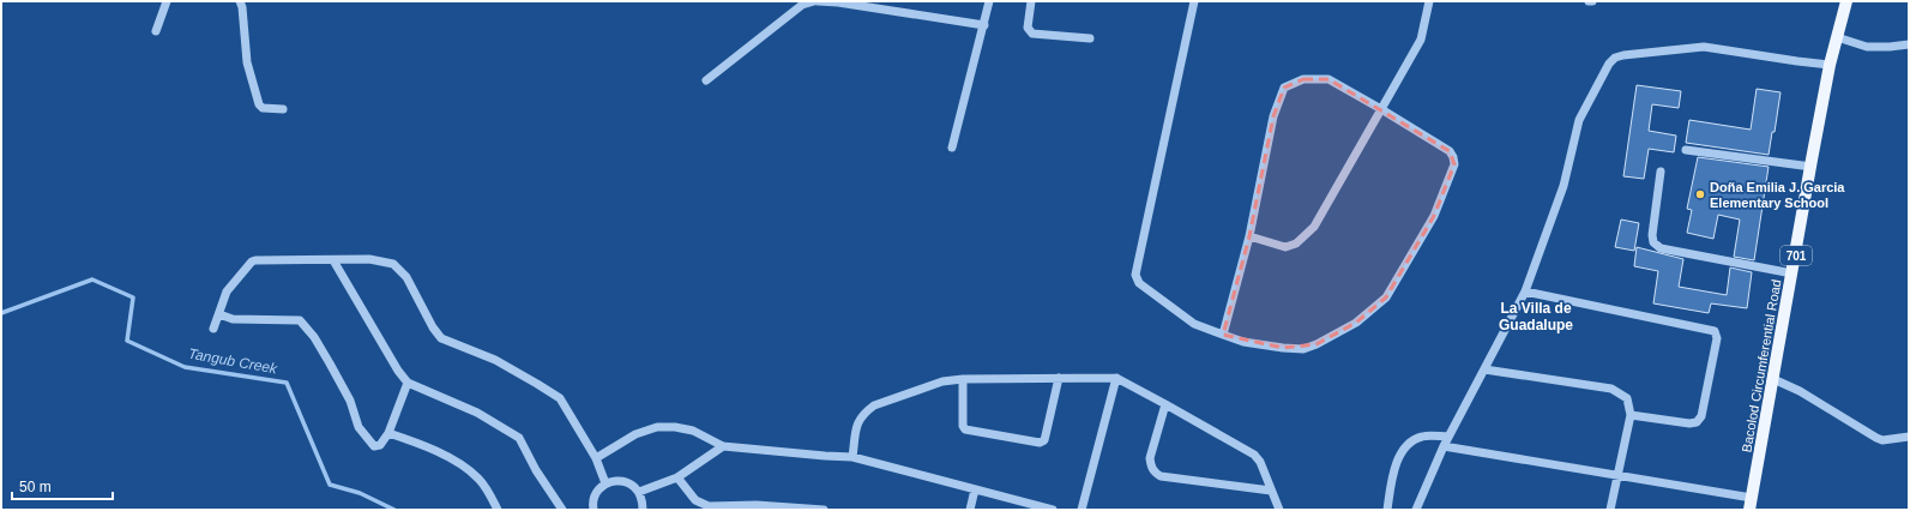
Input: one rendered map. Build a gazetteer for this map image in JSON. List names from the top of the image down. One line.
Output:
{"streets":{"main road":["701","Bacolod Circumferential Road"]},"districts":["La Villa de Guadalupe"],"water":["Tangub Creek"],"places":["Doña Emilia J. Garcia Elementary School"],"scale_bar":"50 m"}
